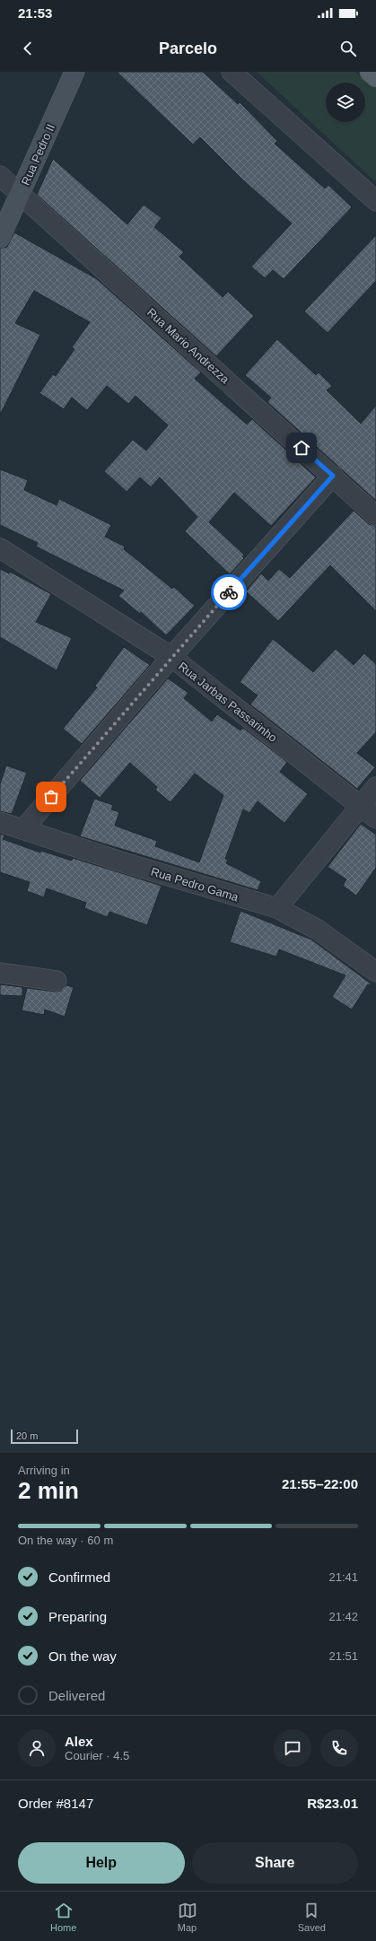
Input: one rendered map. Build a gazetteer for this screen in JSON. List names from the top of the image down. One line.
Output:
{"streets":{"street":["Rua Pedro II","Rua Mario Andrezza","Rua Jarbas Passarinho","Rua Pedro Gama"]},"crossings":[["Rua Pedro II","Rua Mario Andrezza"]],"scale_bar":"20 m","page":{"status":"21:53","header":"Parcelo","scale":"20 m","heading":["2 min","Arriving in","21:55–22:00"],"panel":["Alex","Courier · 4.5","Order #8147","R$23.01"],"bar":"On the way · 60 m","list":[["Confirmed","21:41"],["Preparing","21:42"],["On the way","21:51"],"Delivered"],"buttons":["Help","Share"],"tabs":["Home","Map","Saved"]}}
